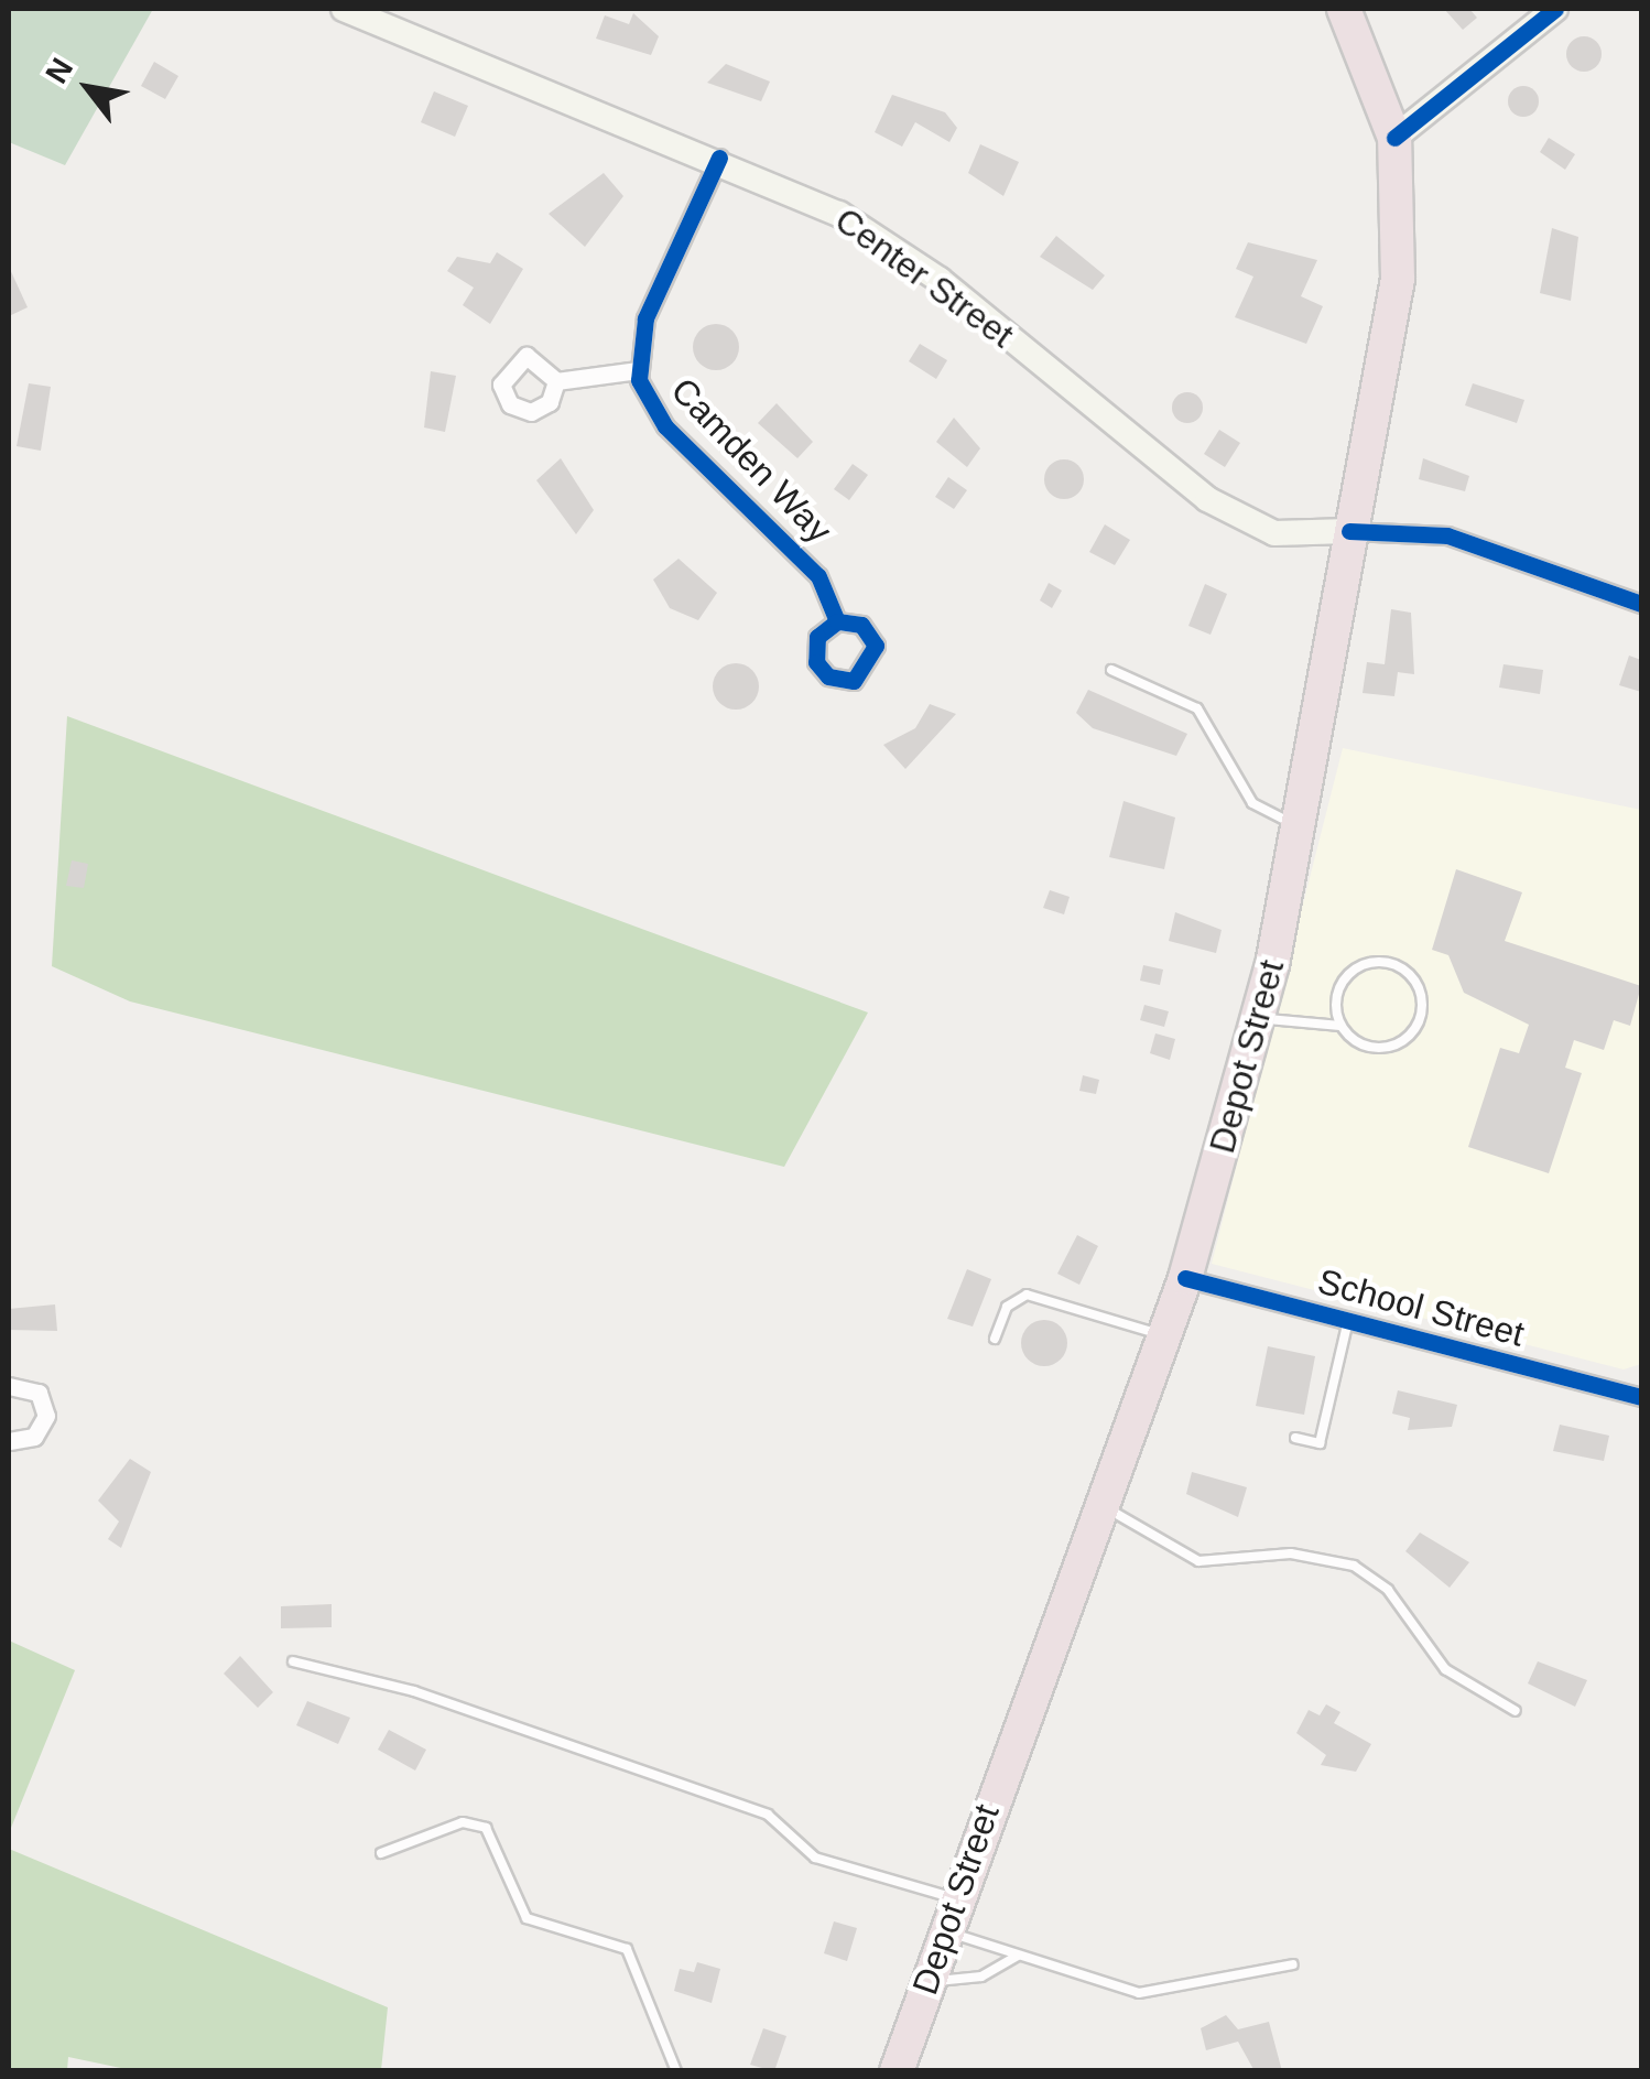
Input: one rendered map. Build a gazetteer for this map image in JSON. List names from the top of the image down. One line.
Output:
{"streets":{"highway":["Depot Street"],"main road":["Center Street"],"street":["Camden Way","School Street"]},"crossings":[["Center Street","Camden Way"],["Center Street","Depot Street"],["Depot Street","School Street"]],"north":"top left"}
